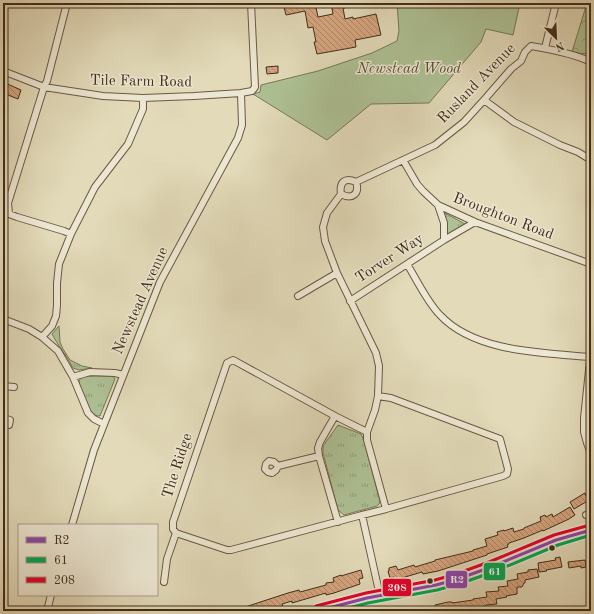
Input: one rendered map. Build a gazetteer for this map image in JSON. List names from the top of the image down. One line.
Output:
{"streets":{"street":["Tile Farm Road","Rusland Avenue","Broughton Road","Torver Way","Newstead Avenue","The Ridge"]},"crossings":[["Tile Farm Road","Newstead Avenue"],["Rusland Avenue","Broughton Road"],["Rusland Avenue","Torver Way"],["Broughton Road","Torver Way"]],"parks":["Newstead Wood"],"lines":["transit line 208","transit line R2","transit line 61"],"legend":["R2","61","208"],"north":"bottom right"}
